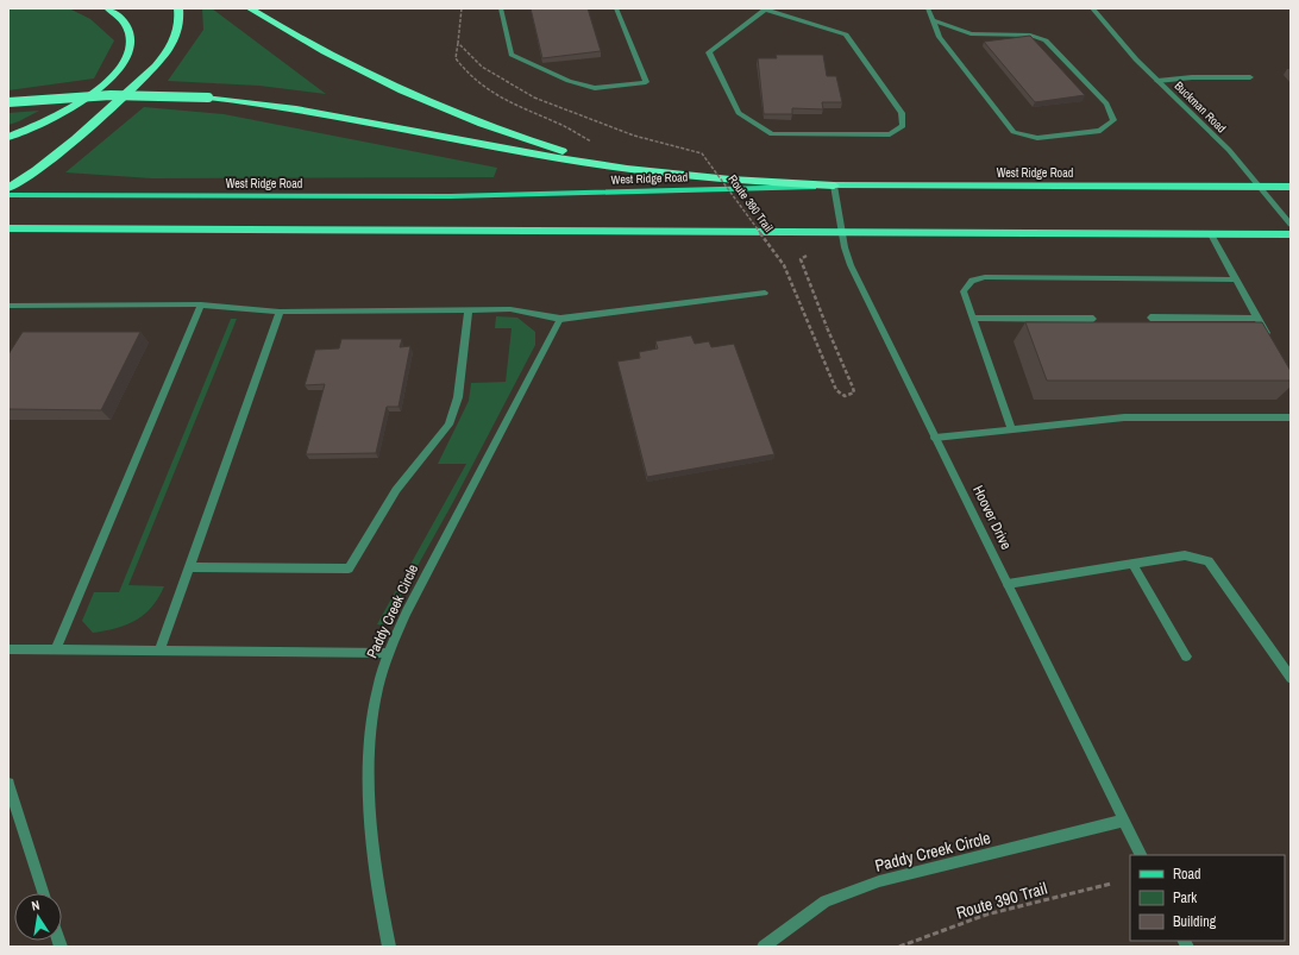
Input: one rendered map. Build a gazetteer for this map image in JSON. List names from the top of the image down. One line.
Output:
{"streets":{"highway":["West Ridge Road"],"street":["Buckman Road","Hoover Drive","Paddy Creek Circle"],"path":["Route 390 Trail"]},"crossings":[["Buckman Road","West Ridge Road"],["West Ridge Road","Hoover Drive"],["Hoover Drive","Paddy Creek Circle"]],"legend":["Road","Park","Building"],"north":"top"}
